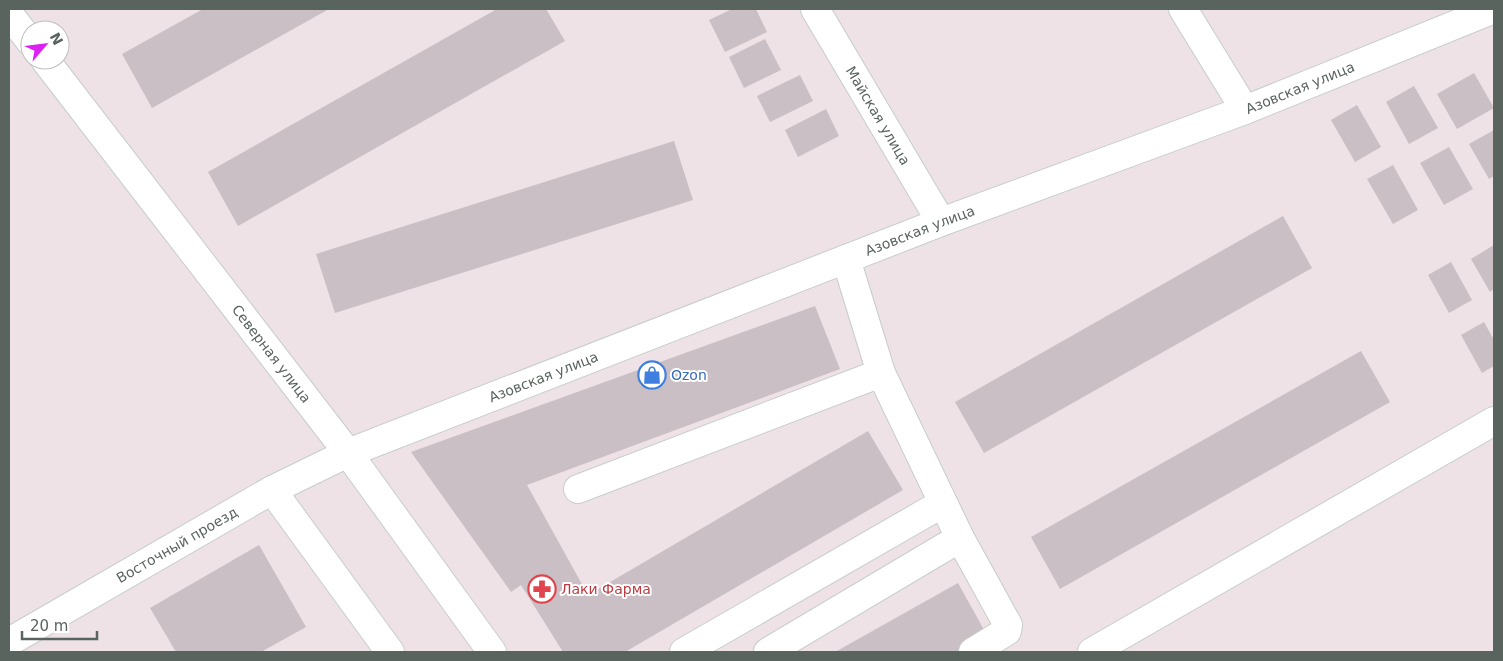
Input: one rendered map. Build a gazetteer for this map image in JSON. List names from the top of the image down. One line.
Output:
{"streets":{"street":["Азовская улица","Майская улица","Северная улица","Восточный проезд"]},"crossings":[["Азовская улица","Майская улица"],["Азовская улица","Северная улица"],["Азовская улица","Восточный проезд"],["Северная улица","Восточный проезд"]],"places":{"shop":["Ozon"],"pharmacy":["Лаки Фарма"]},"scale_bar":"20 m","north":"top right"}
